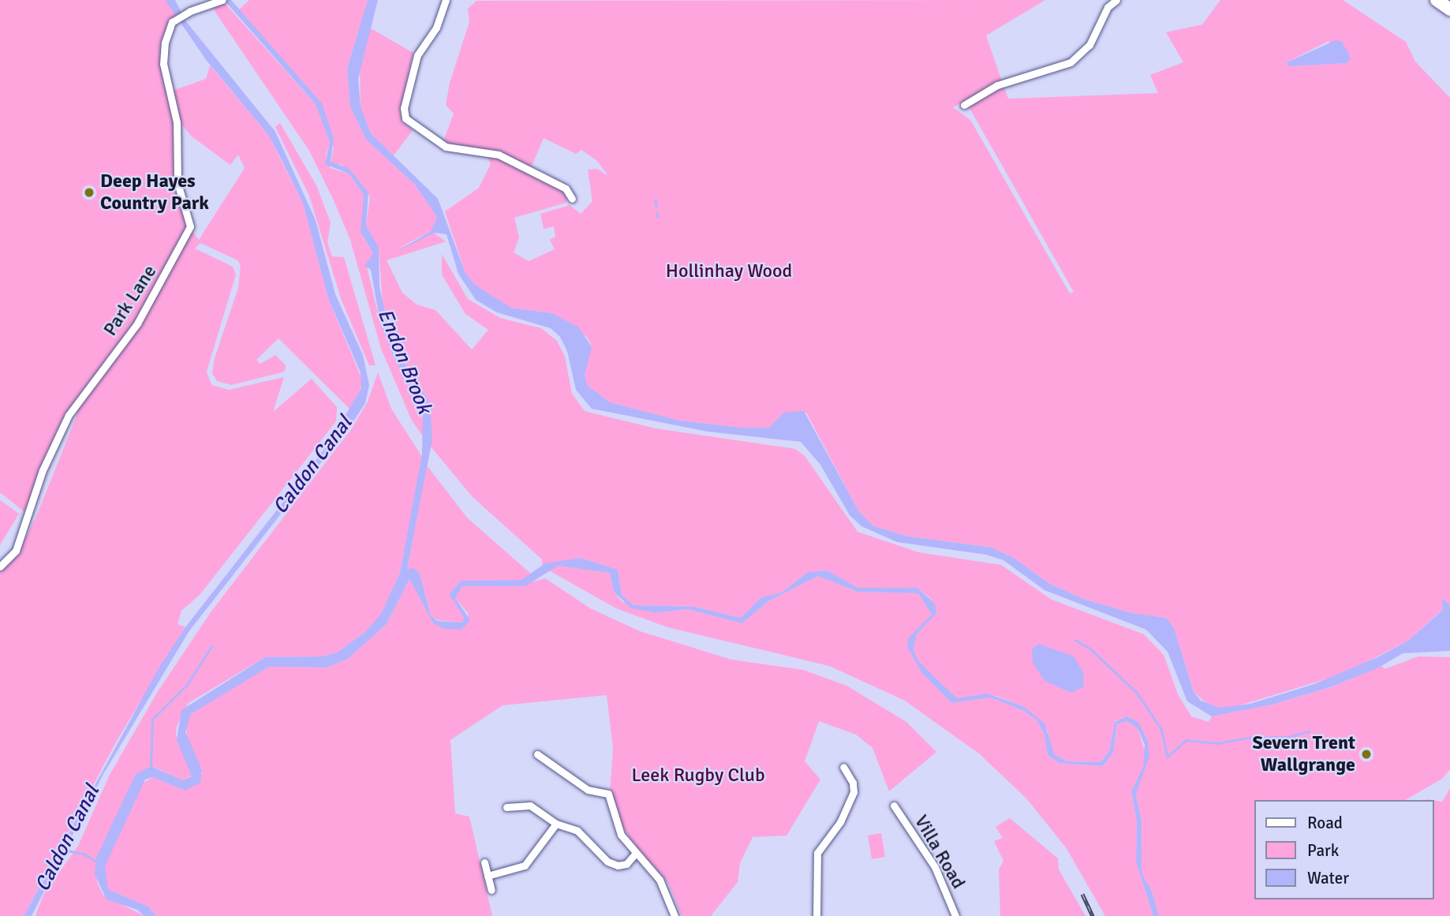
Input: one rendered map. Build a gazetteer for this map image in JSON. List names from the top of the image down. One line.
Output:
{"streets":{"street":["Park Lane","Villa Road"]},"water":["Endon Brook","Caldon Canal"],"parks":["Hollinhay Wood","Leek Rugby Club"],"places":["Deep Hayes Country Park","Severn Trent Wallgrange"],"legend":["Road","Park","Water"]}
